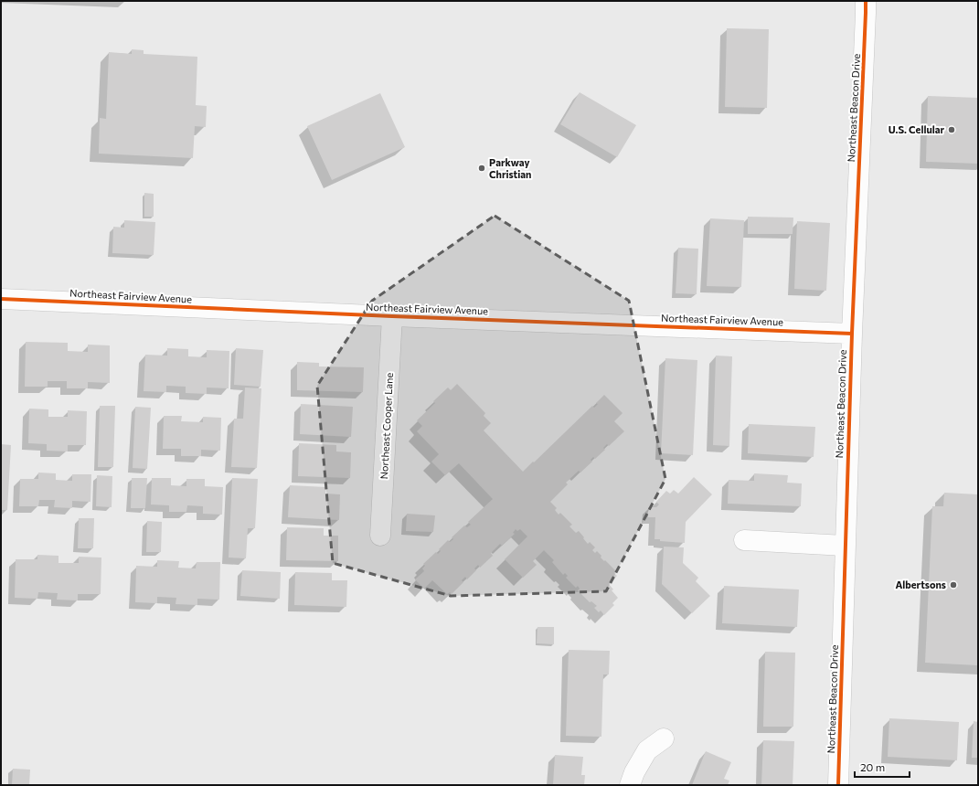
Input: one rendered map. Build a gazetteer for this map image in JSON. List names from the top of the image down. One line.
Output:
{"streets":{"street":["Northeast Beacon Drive","Northeast Fairview Avenue","Northeast Cooper Lane"]},"crossings":[["Northeast Beacon Drive","Northeast Fairview Avenue"],["Northeast Fairview Avenue","Northeast Cooper Lane"]],"places":["U.S. Cellular","Parkway Christian","Albertsons"],"scale_bar":"20 m"}
